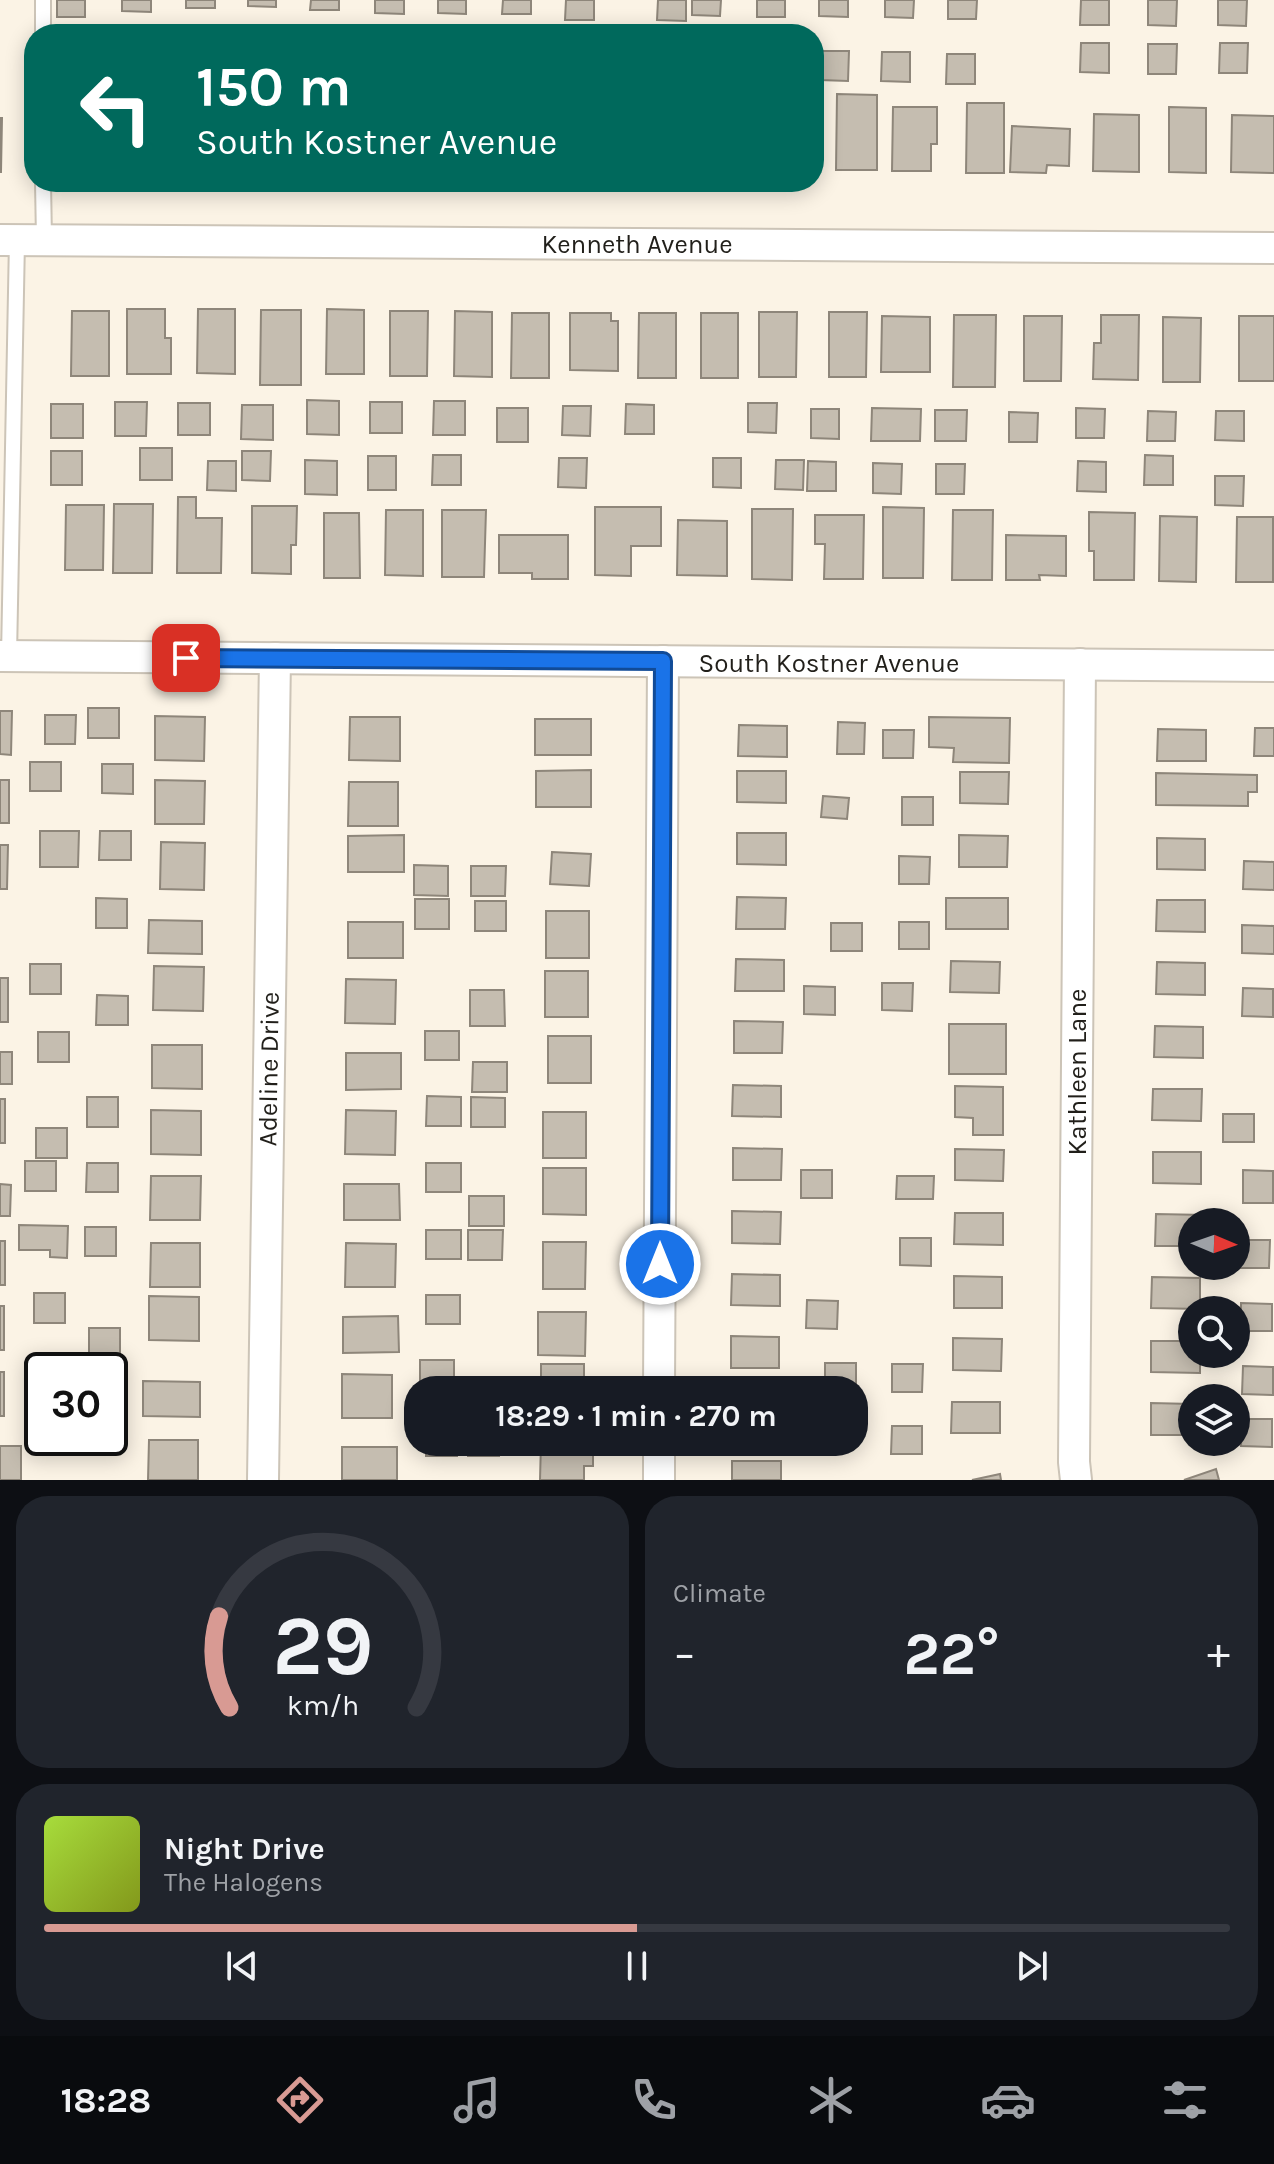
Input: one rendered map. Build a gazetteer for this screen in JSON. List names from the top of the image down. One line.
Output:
{"streets":{"street":["Kenneth Avenue","South Kostner Avenue","Adeline Drive","Kathleen Lane"]},"crossings":[["South Kostner Avenue","Adeline Drive"],["South Kostner Avenue","Kathleen Lane"]],"north":"right","page":{"turn":["150 m","South Kostner Avenue"],"limit":"30","trip":"18:29 · 1 min · 270 m","tile":"Climate","heat":["−","22°","+"],"song":["Night Drive","The Halogens"],"tabs":"18:28","gauge":["29","km/h"]}}
